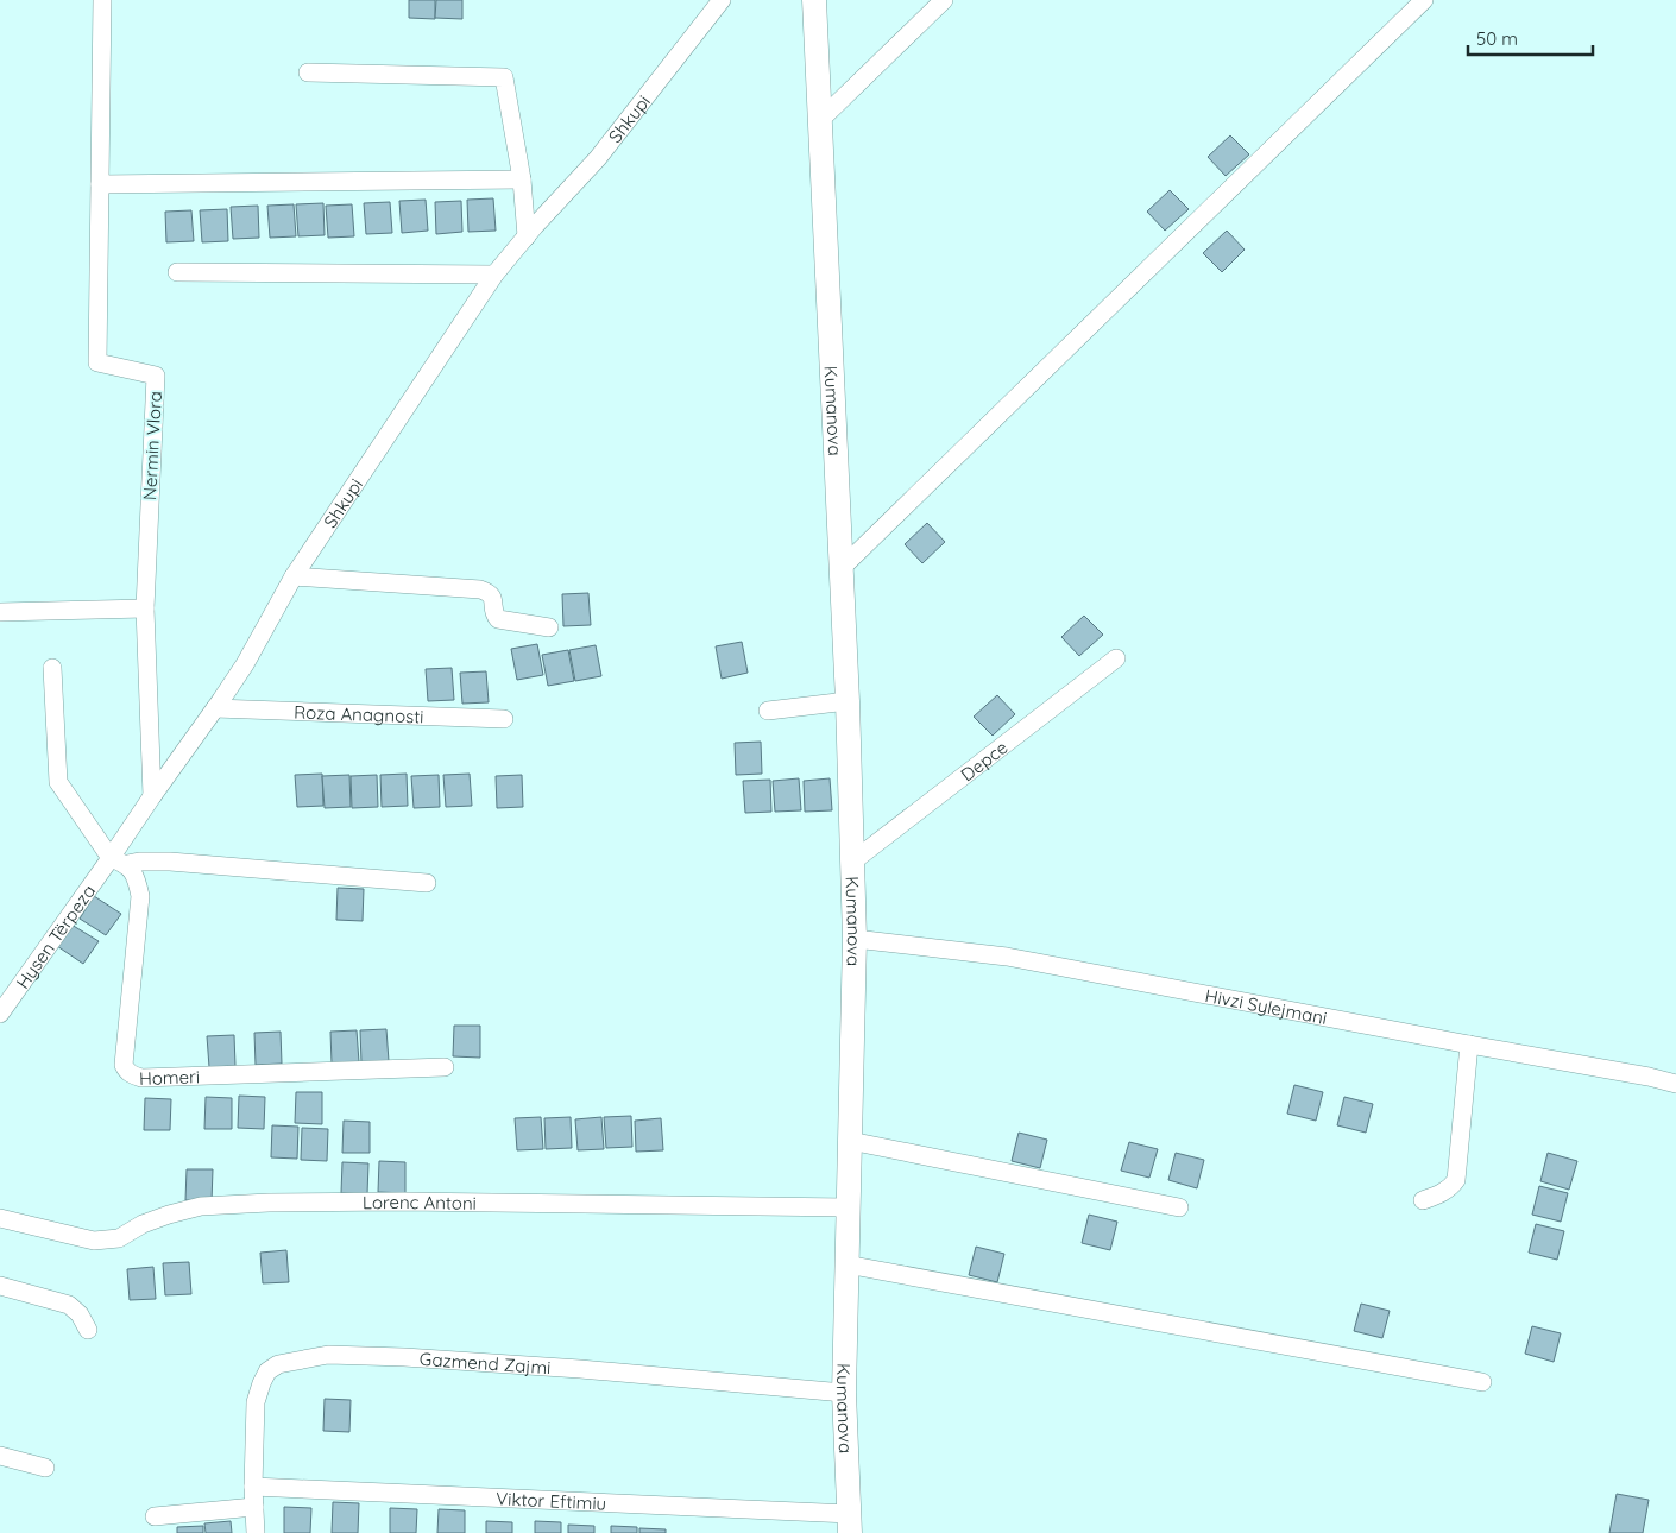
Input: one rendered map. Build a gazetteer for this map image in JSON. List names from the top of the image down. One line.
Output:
{"streets":{"main road":["Kumanova"],"street":["Shkupi","Nermin Vlora","Roza Anagnosti","Depce","Hysen Tërpeza","Hivzi Sylejmani","Homeri","Lorenc Antoni","Gazmend Zajmi","Viktor Eftimiu"]},"crossings":[["Shkupi","Nermin Vlora"],["Shkupi","Roza Anagnosti"],["Shkupi","Hysen Tërpeza"],["Shkupi","Homeri"],["Kumanova","Depce"],["Kumanova","Hivzi Sylejmani"],["Kumanova","Lorenc Antoni"],["Kumanova","Gazmend Zajmi"],["Kumanova","Viktor Eftimiu"],["Hysen Tërpeza","Homeri"],["Gazmend Zajmi","Viktor Eftimiu"]],"scale_bar":"50 m"}
